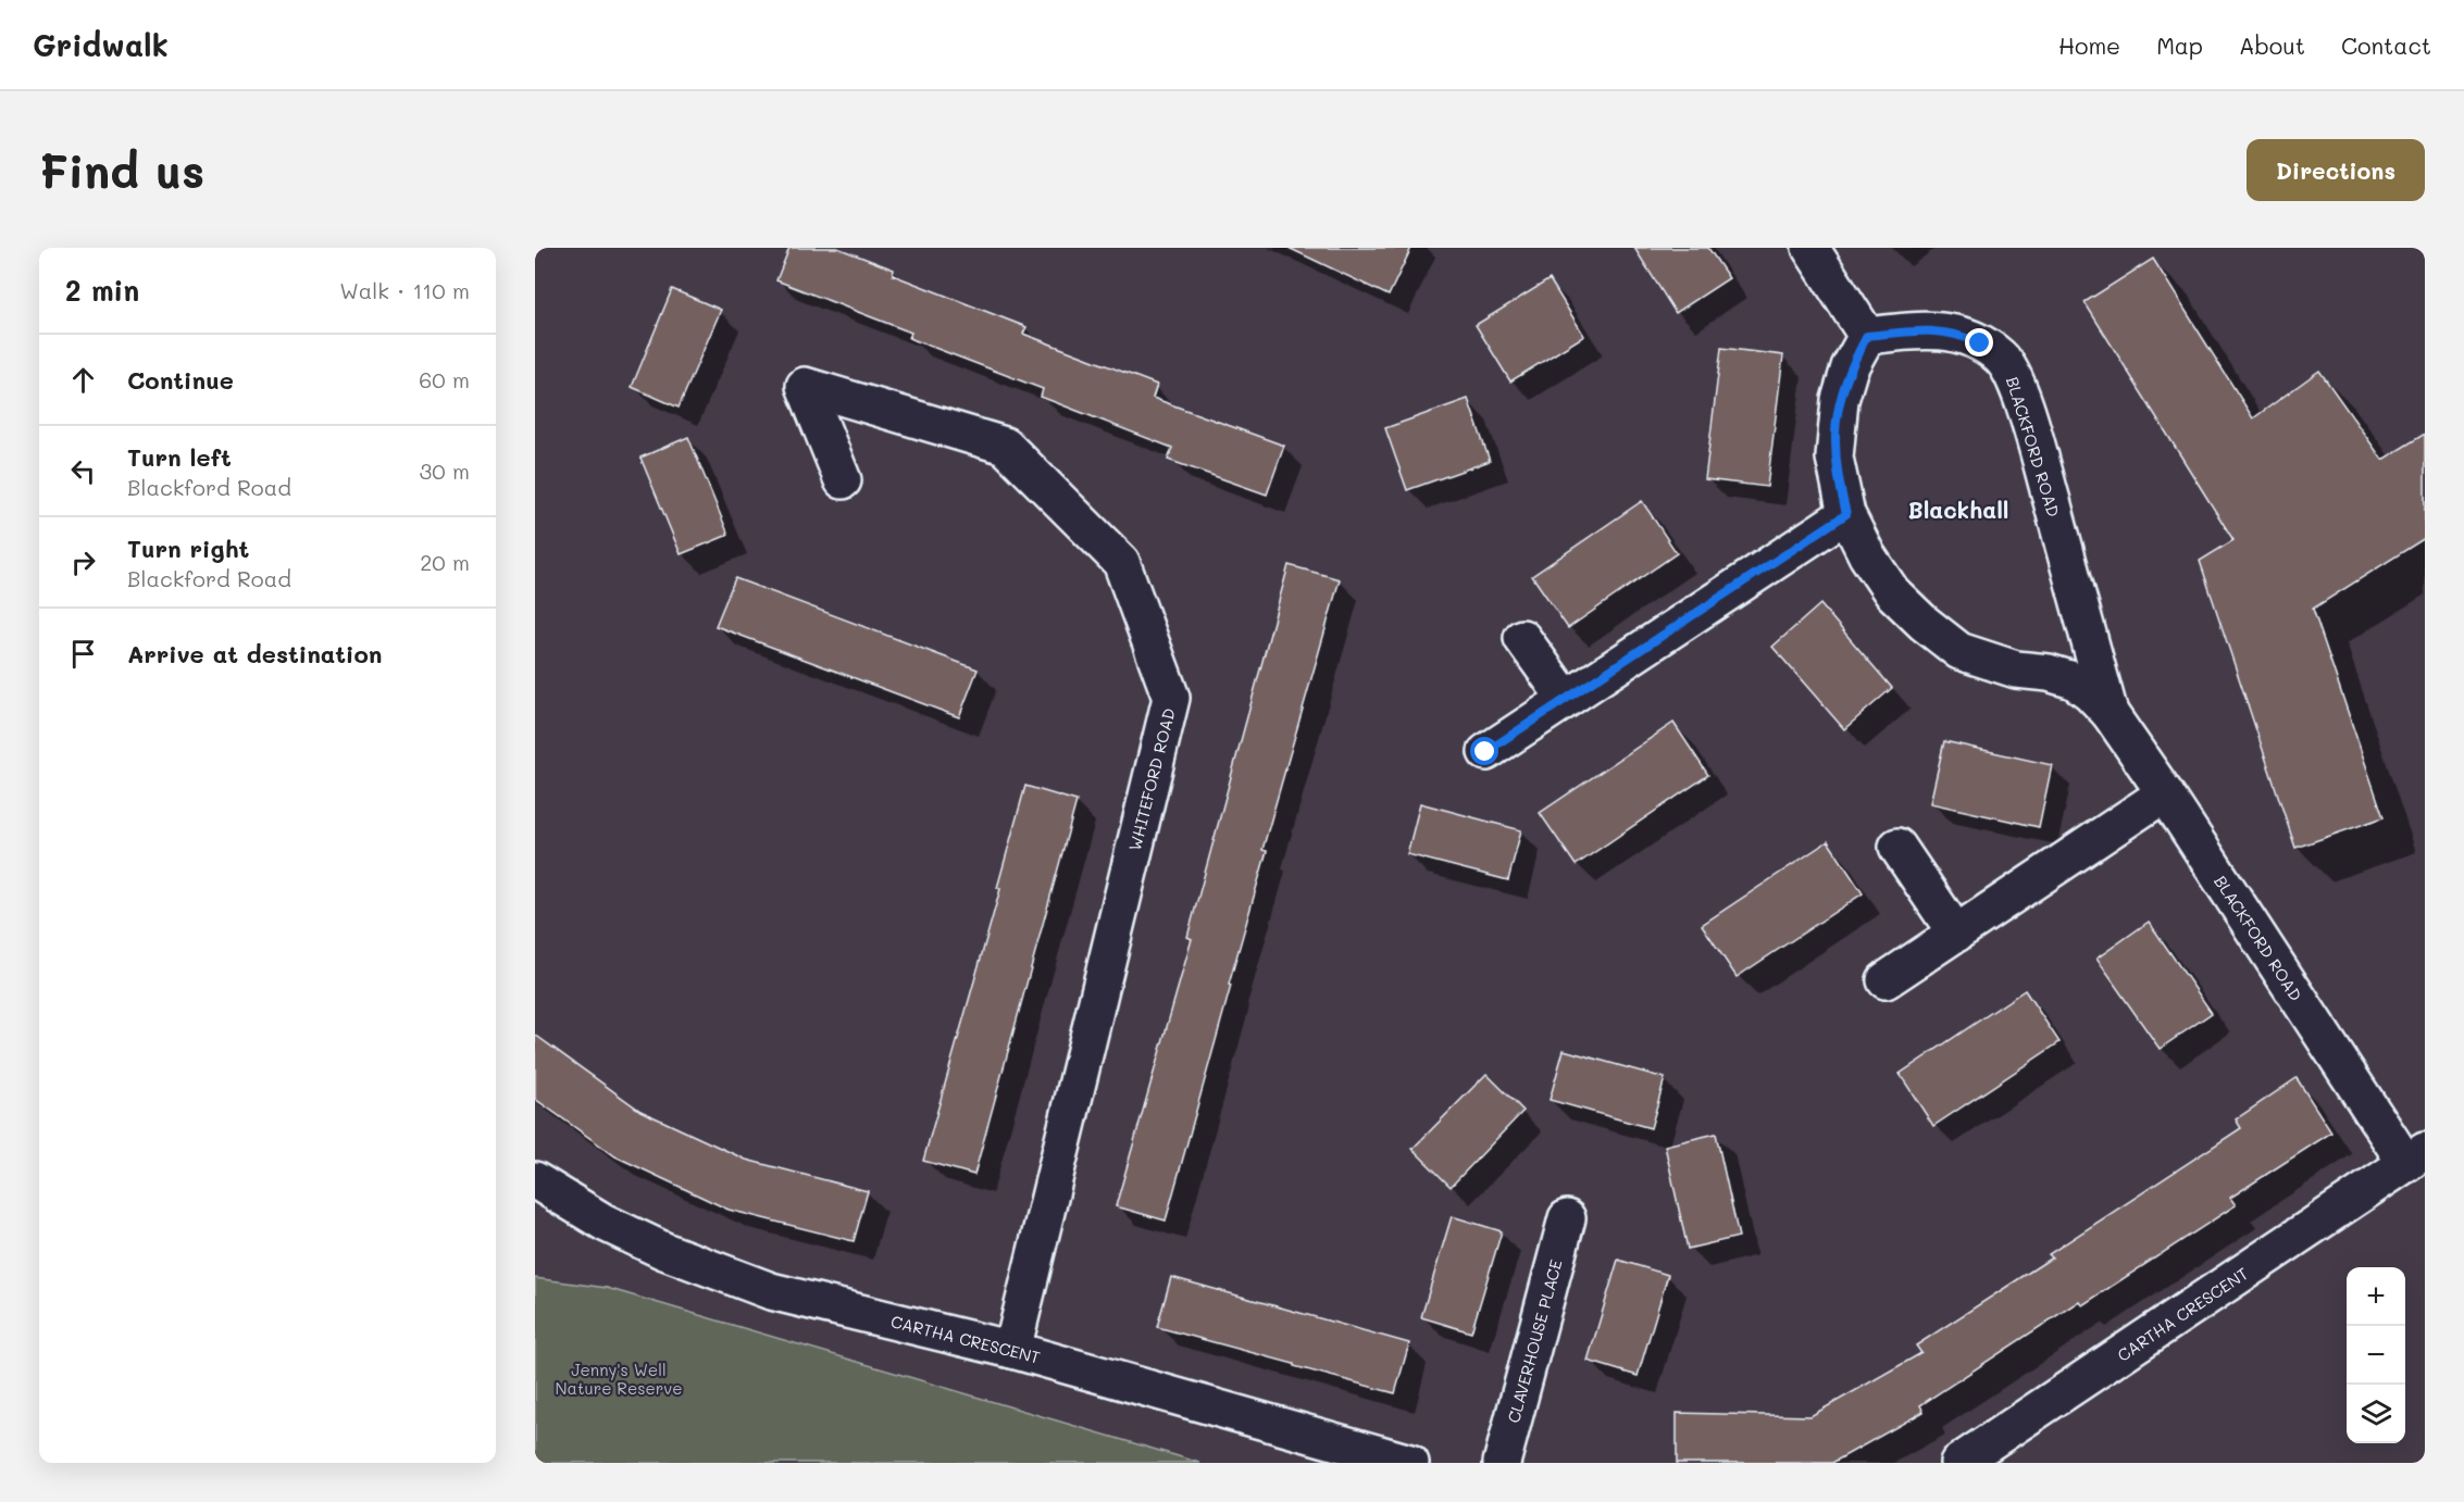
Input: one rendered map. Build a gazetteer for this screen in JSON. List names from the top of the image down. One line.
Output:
{"streets":{"street":["BLACKFORD ROAD","WHITEFORD ROAD","CARTHA CRESCENT","CLAVERHOUSE PLACE"]},"crossings":[["BLACKFORD ROAD","CARTHA CRESCENT"],["WHITEFORD ROAD","CARTHA CRESCENT"]],"districts":["Blackhall"],"parks":["Jenny's Well Nature Reserve"],"page":{"header":"Gridwalk","nav":["Home","Map","About","Contact"],"buttons":"Directions","title":"Find us","heading":["2 min","Walk · 110 m"],"list":[["Continue","60 m"],["Turn left","Blackford Road","30 m"],["Turn right","Blackford Road","20 m"],"Arrive at destination"],"map_buttons":["+","−"]}}
